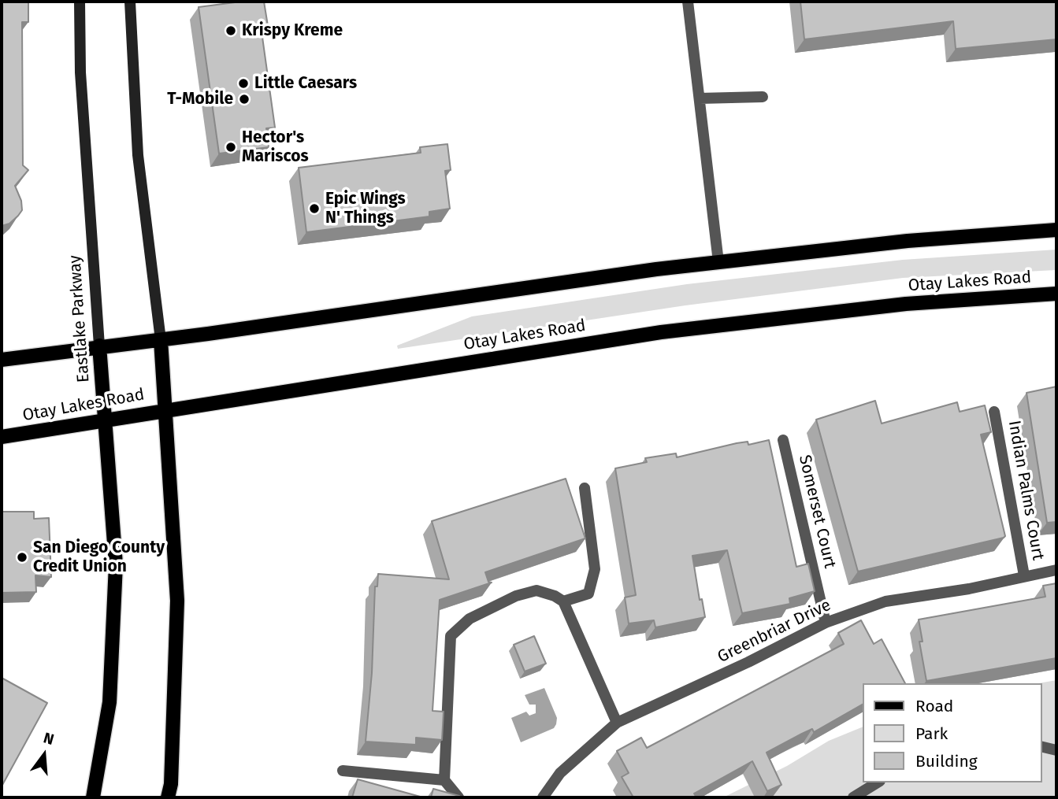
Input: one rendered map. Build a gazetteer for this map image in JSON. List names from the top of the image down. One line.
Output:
{"streets":{"main road":["Otay Lakes Road","Eastlake Parkway"],"street":["Indian Palms Court","Somerset Court","Greenbriar Drive"]},"crossings":[["Otay Lakes Road","Eastlake Parkway"],["Indian Palms Court","Greenbriar Drive"],["Somerset Court","Greenbriar Drive"]],"places":["Krispy Kreme","Little Caesars","T-Mobile","Hector's Mariscos","Epic Wings N' Things","San Diego County Credit Union"],"legend":["Road","Park","Building"],"north":"top"}
